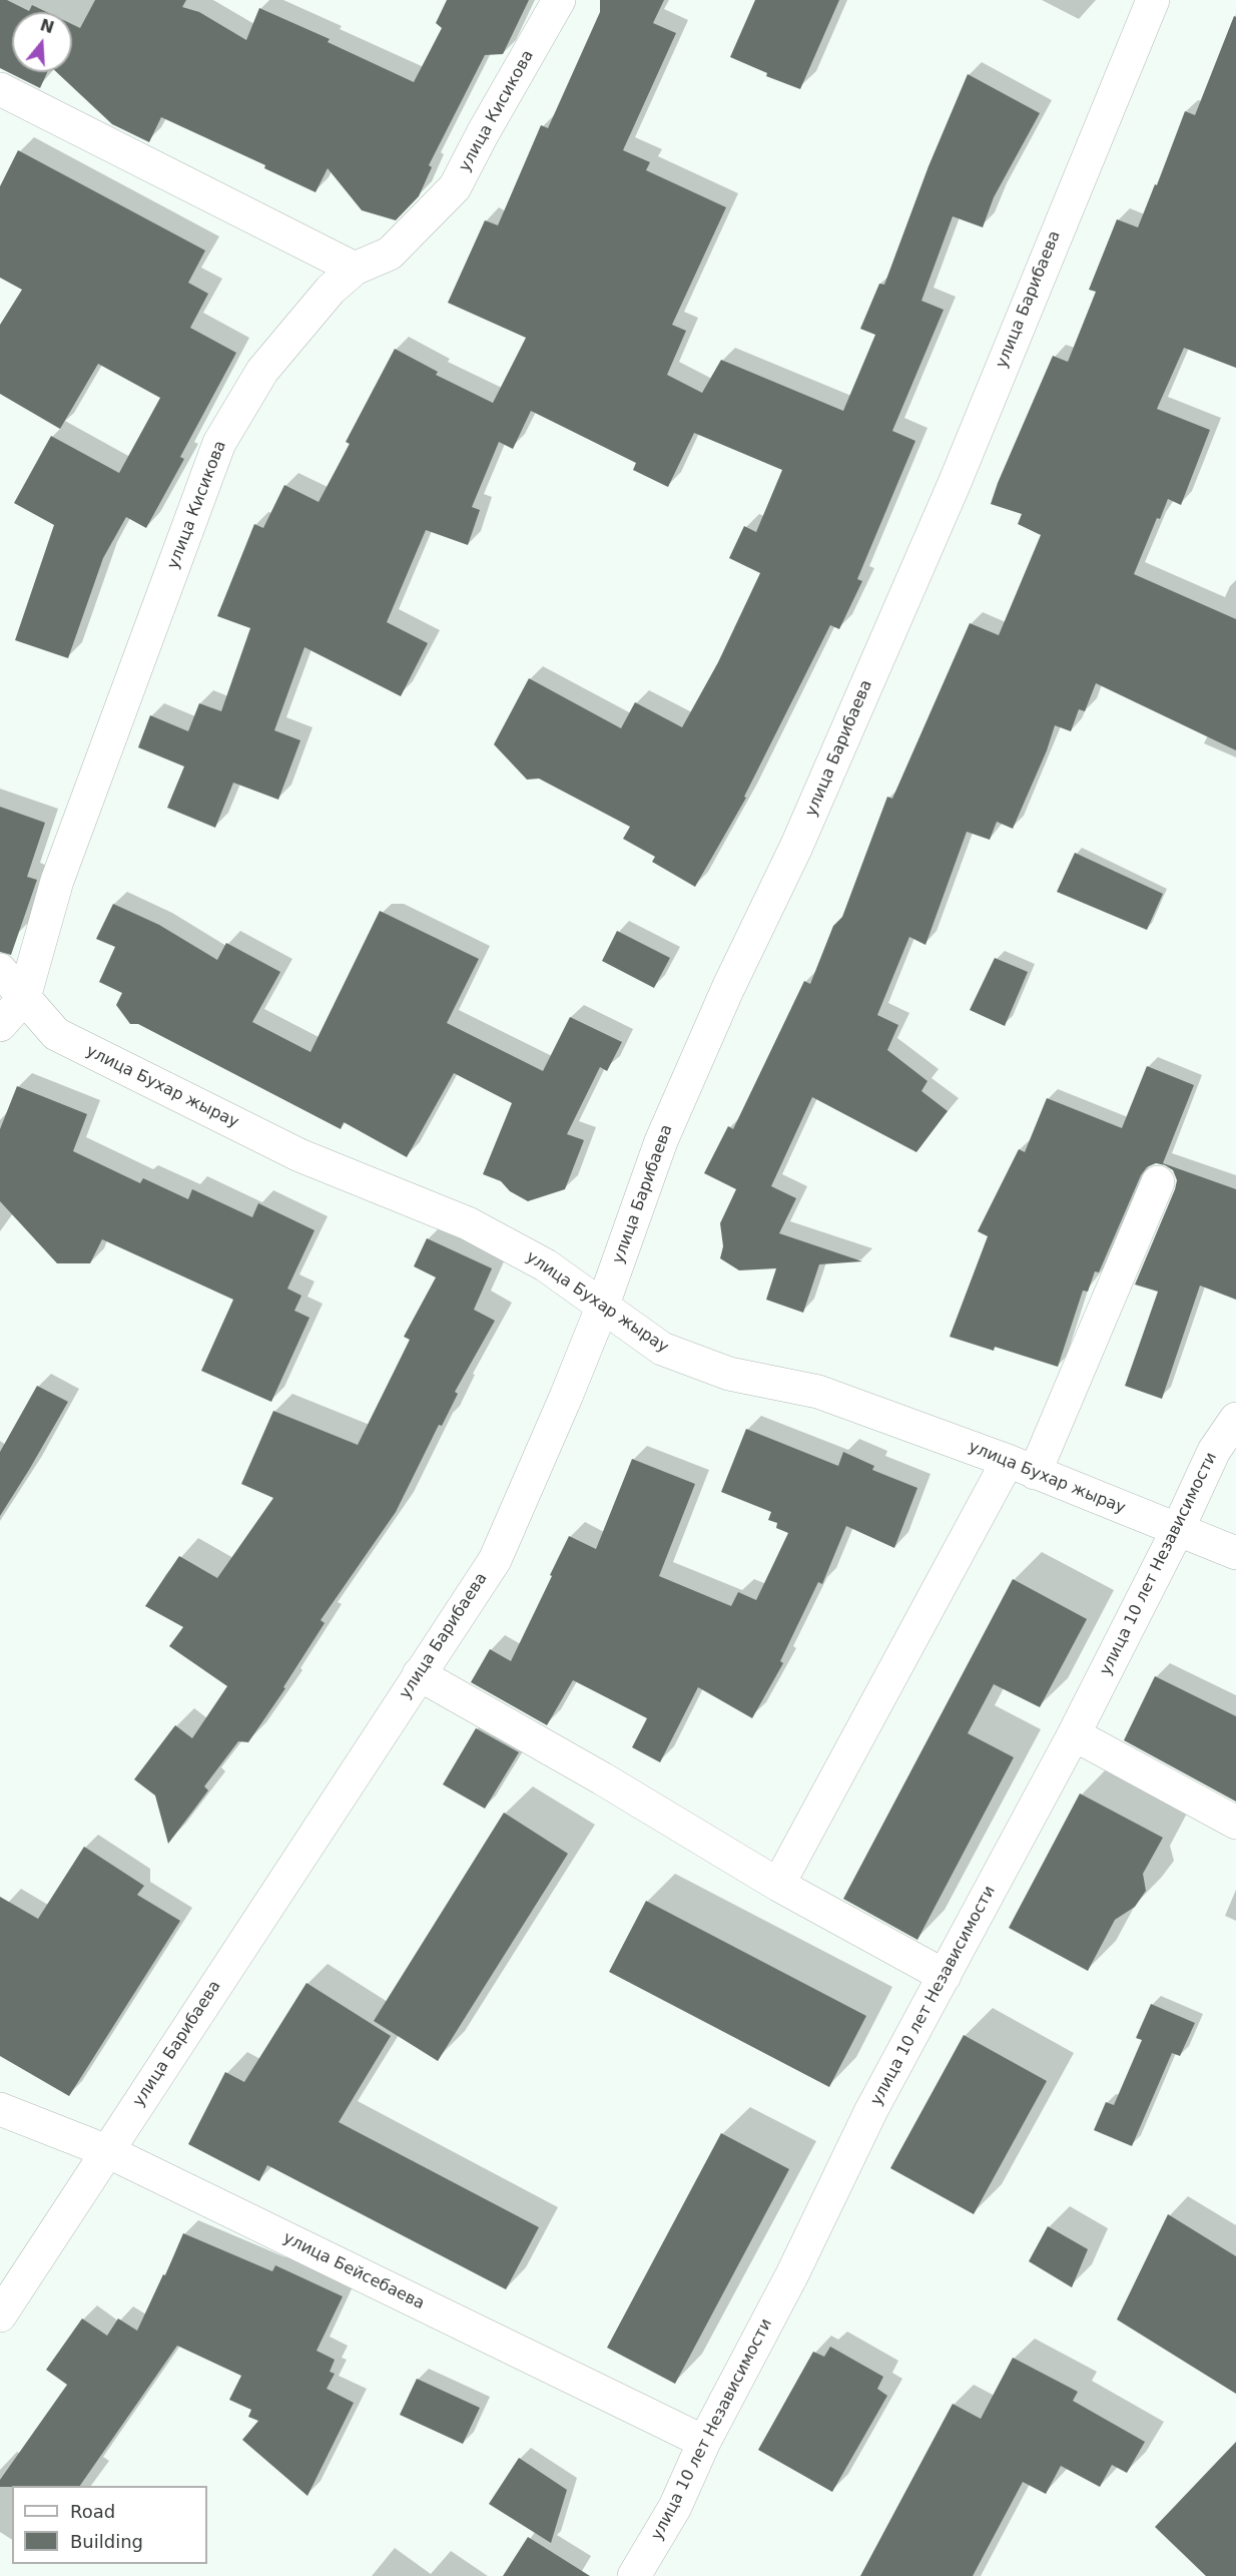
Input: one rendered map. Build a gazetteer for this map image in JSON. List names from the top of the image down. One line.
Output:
{"streets":{"street":["улица Кисикова","улица Барибаева","улица Бухар жырау","улица 10 лет Независимости","улица Бейсебаева"]},"crossings":[["улица Кисикова","улица Бухар жырау"],["улица Барибаева","улица Бухар жырау"],["улица Барибаева","улица Бейсебаева"],["улица Бухар жырау","улица 10 лет Независимости"],["улица 10 лет Независимости","улица Бейсебаева"]],"legend":["Road","Building"],"north":"top"}
